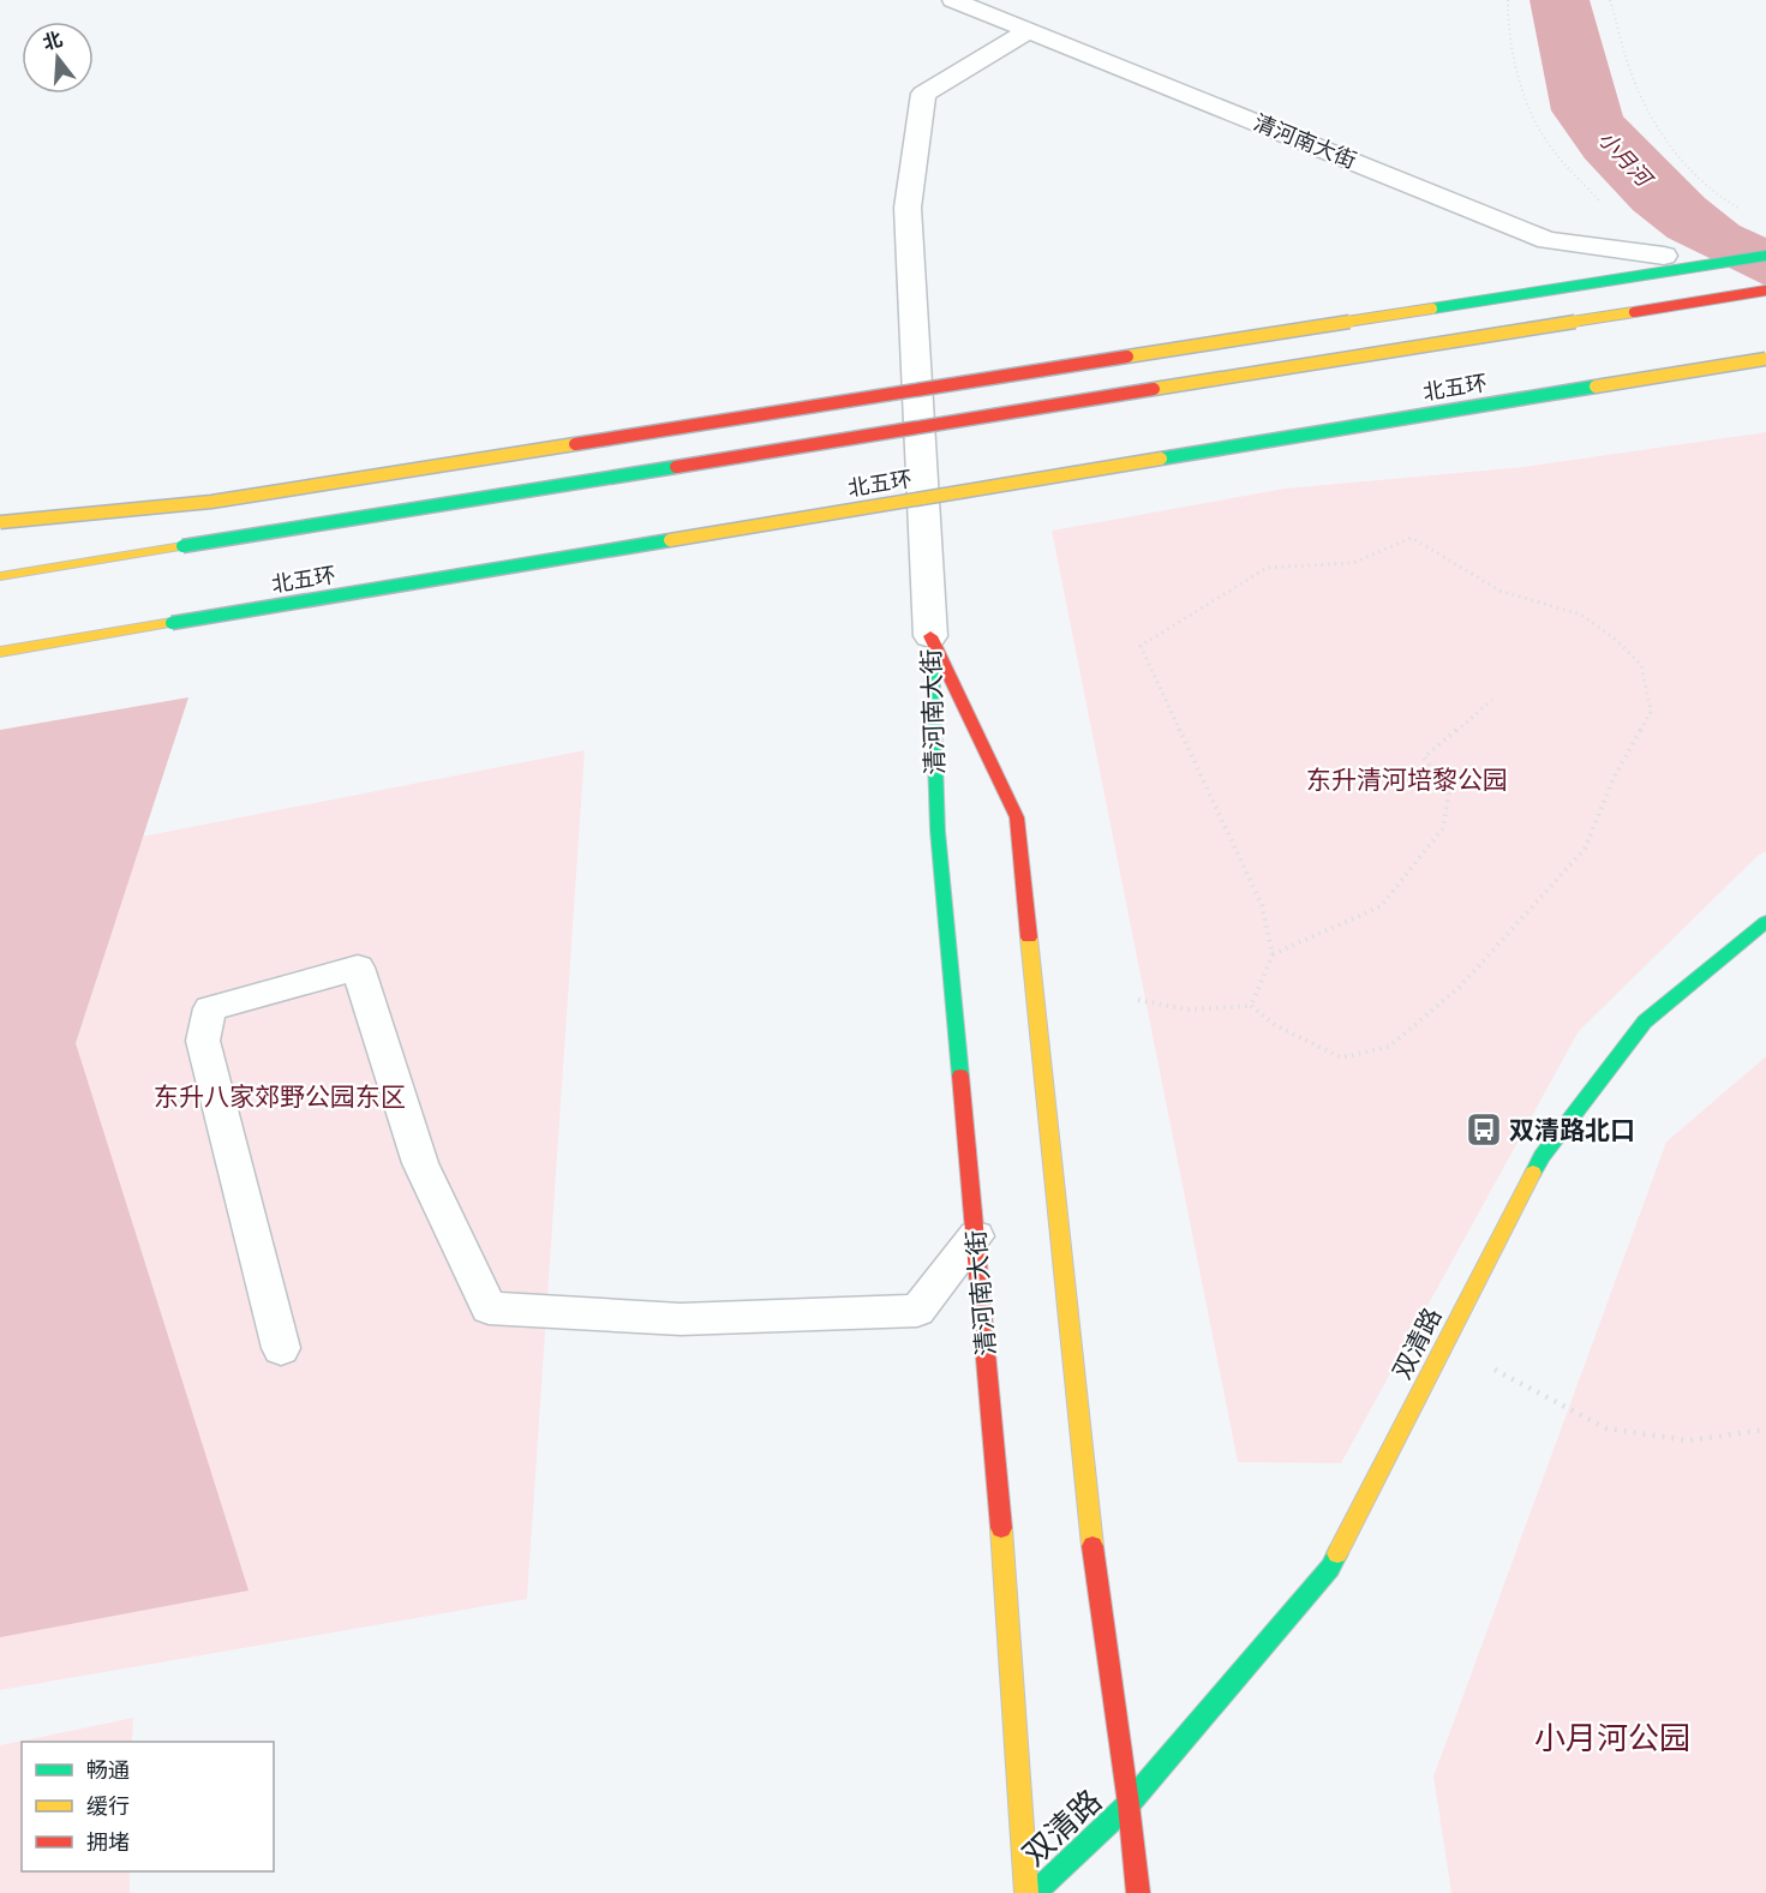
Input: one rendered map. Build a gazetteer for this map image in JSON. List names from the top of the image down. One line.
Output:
{"streets":{"main road":["清河南大街","北五环","双清路"]},"crossings":[["清河南大街","双清路"]],"water":["小月河"],"parks":["东升清河培黎公园","东升八家郊野公园东区","小月河公园"],"places":{"bus stop":["双清路北口"]},"legend":["畅通","缓行","拥堵"],"north":"top"}
